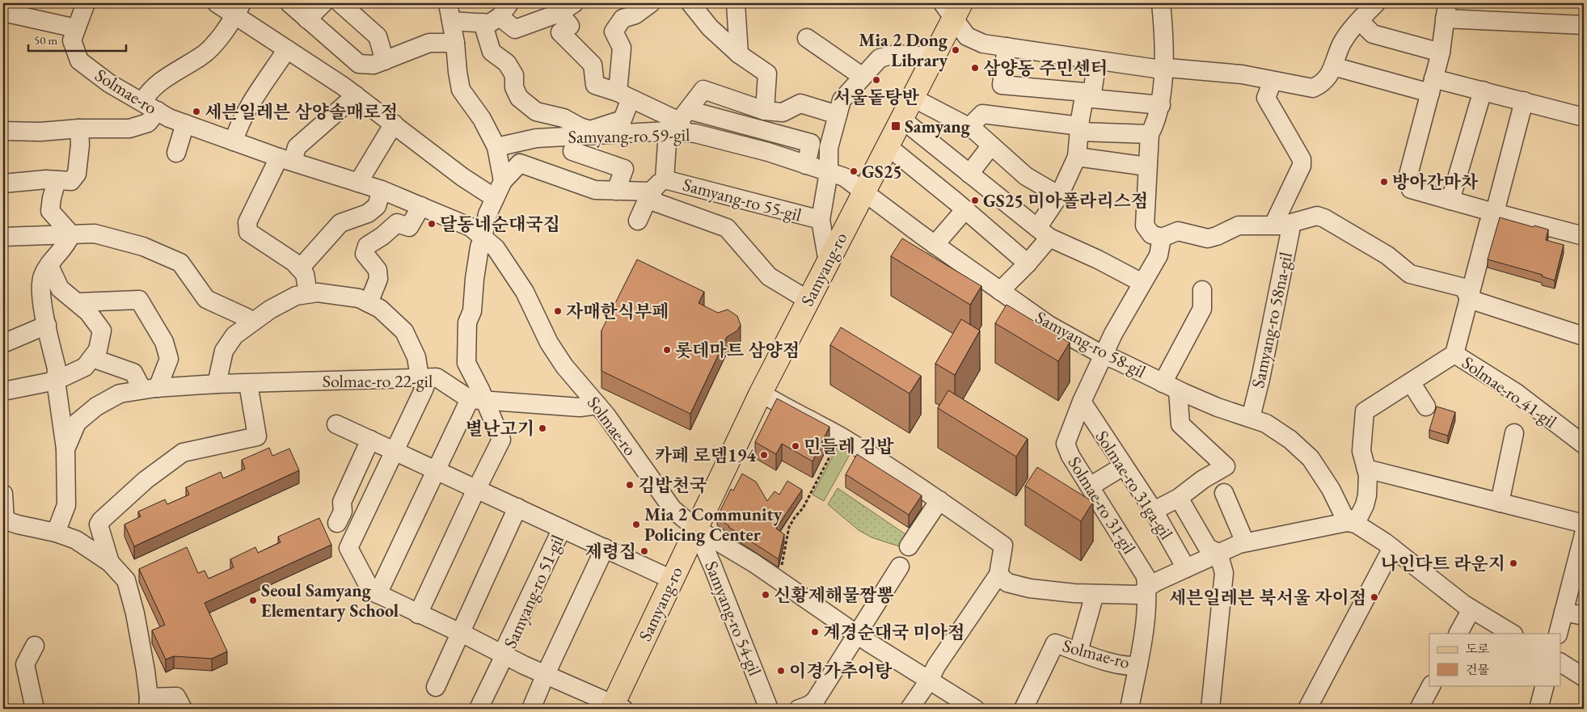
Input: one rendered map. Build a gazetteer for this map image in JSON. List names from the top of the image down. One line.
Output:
{"streets":{"main road":["Samyang-ro"],"street":["Solmae-ro","Samyang-ro 59-gil","Samyang-ro 55-gil","Samyang-ro 58na-gil","Samyang-ro 58-gil","Solmae-ro 22-gil","Solmae-ro 41-gil","Solmae-ro 31ga-gil","Solmae-ro 31-gil","Samyang-ro 51-gil","Samyang-ro 54-gil"]},"crossings":[["Solmae-ro","Samyang-ro"],["Solmae-ro","Solmae-ro 22-gil"],["Solmae-ro","Solmae-ro 31-gil"],["Solmae-ro","Samyang-ro 54-gil"],["Samyang-ro 59-gil","Samyang-ro 55-gil"],["Samyang-ro 59-gil","Samyang-ro"],["Samyang-ro 59-gil","Samyang-ro 58-gil"],["Samyang-ro 55-gil","Samyang-ro"],["Samyang-ro","Samyang-ro 58-gil"],["Samyang-ro","Samyang-ro 51-gil"],["Samyang-ro","Samyang-ro 54-gil"],["Samyang-ro 58na-gil","Samyang-ro 58-gil"],["Samyang-ro 58-gil","Solmae-ro 31-gil"],["Solmae-ro 31ga-gil","Solmae-ro 31-gil"]],"places":{"other":["Mia 2 Dong Library","삼양동 주민센터","서울돝탕반","세븐일레븐 삼양솔매로점","GS25","방아간마차","GS25 미아폴라리스점","달동네순대국집","자매한식부페","롯데마트 삼양점","별난고기","민들레 김밥","카페 로뎀194","김밥천국","Mia 2 Community Policing Center","제령집","나인다트 라운지","신황제해물짬뽕","세븐일레븐 북서울 자이점","Seoul Samyang Elementary School","계경순대국 미아점","이경가추어탕"],"transit":["Samyang"]},"legend":["도로","건물"],"scale_bar":"50 m"}
